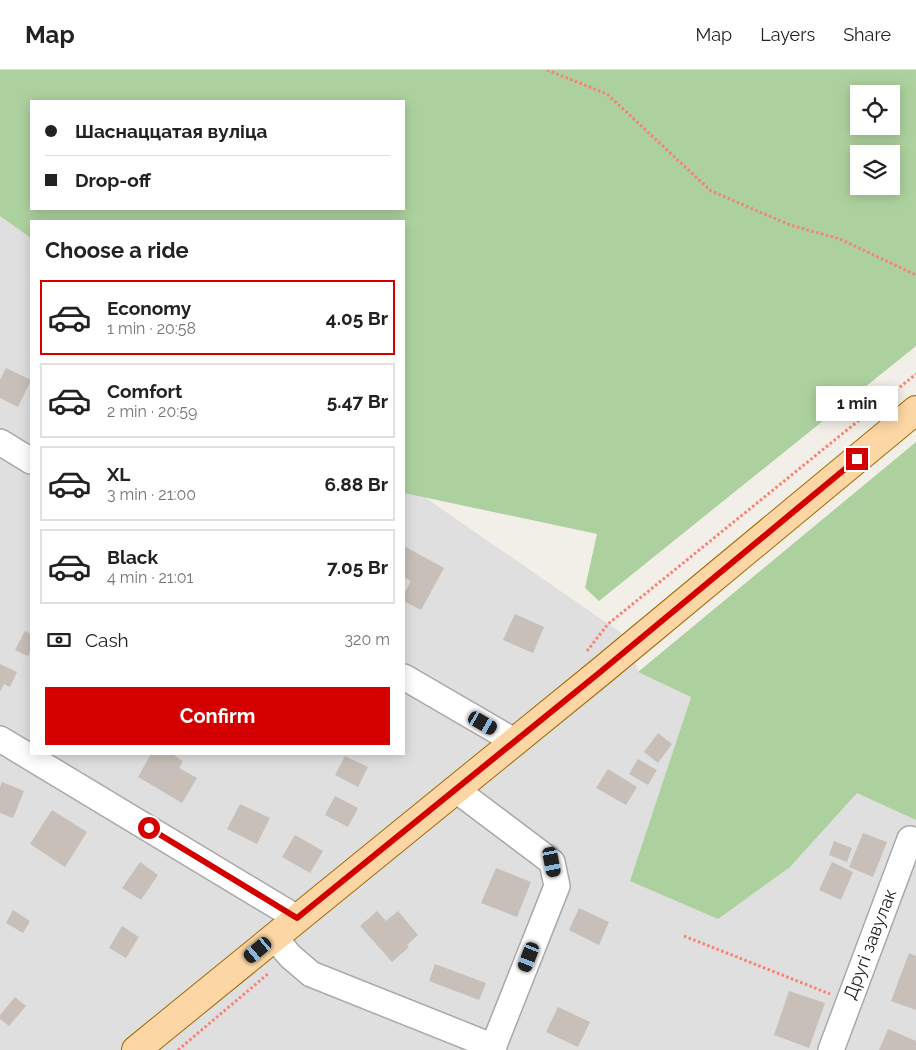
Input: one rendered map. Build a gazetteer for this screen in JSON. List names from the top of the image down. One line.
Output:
{"streets":{"street":["Другі завулак"]},"page":{"header":"Map","nav":["Map","Layers","Share"],"banner":["Шаснаццатая вуліца","Drop-off"],"heading":"Choose a ride","list":[{"name":"Economy","note":"1 min · 20:58","value":"4.05 Br"},{"name":"Comfort","note":"2 min · 20:59","value":"5.47 Br"},{"name":"XL","note":"3 min · 21:00","value":"6.88 Br"},{"name":"Black","note":"4 min · 21:01","value":"7.05 Br"}],"bubble":"1 min","pay":["Cash","320 m"],"buttons":"Confirm"}}
